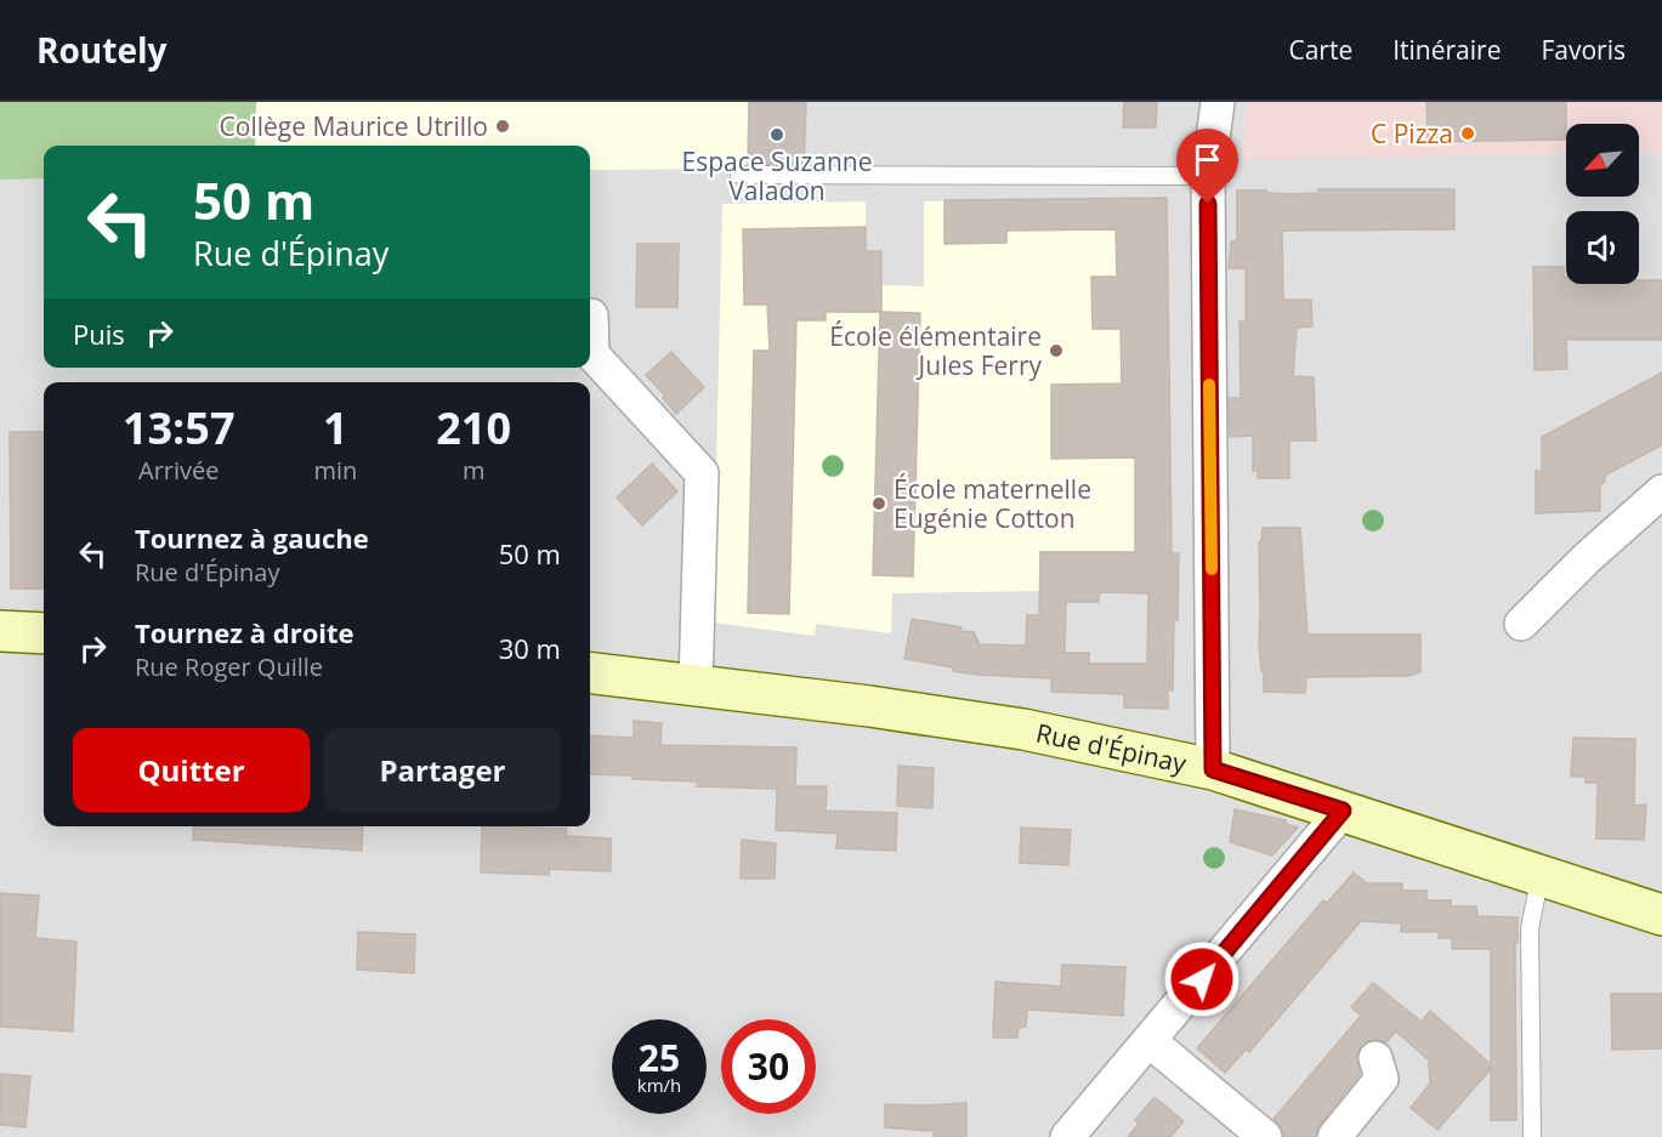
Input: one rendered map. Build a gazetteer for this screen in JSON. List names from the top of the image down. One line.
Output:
{"streets":{"main road":["Rue d'Épinay"]},"places":["Collège Maurice Utrillo","C Pizza","Espace Suzanne Valadon","École élémentaire Jules Ferry","École maternelle Eugénie Cotton"],"north":"bottom left","page":{"header":"Routely","nav":["Carte","Itinéraire","Favoris"],"turn":["50 m","Rue d'Épinay"],"then":"Puis","eta":["13:57","Arrivée","1","min","210","m"],"list":[{"name":"Tournez à gauche","note":"Rue d'Épinay","value":"50 m"},{"name":"Tournez à droite","note":"Rue Roger Quille","value":"30 m"}],"buttons":["Quitter","Partager"],"speed":"25 km/h","limit":"30"}}
